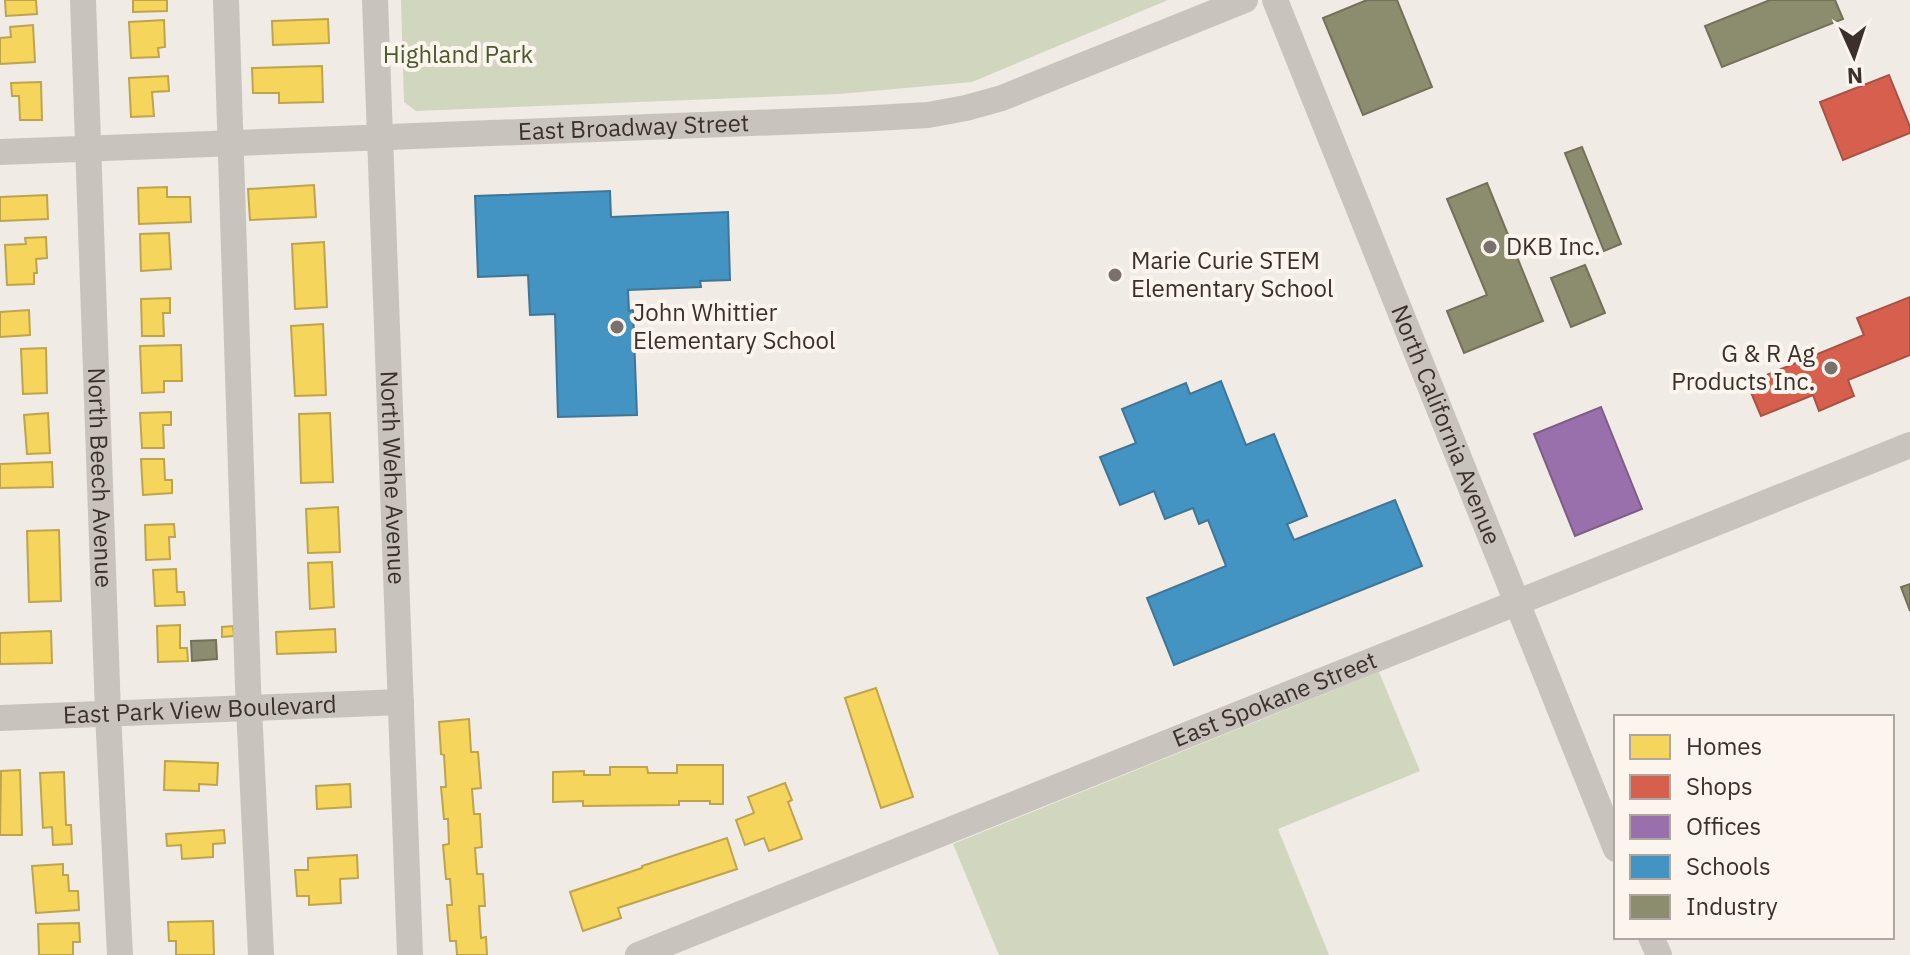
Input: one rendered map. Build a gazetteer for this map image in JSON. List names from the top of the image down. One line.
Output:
{"streets":{"street":["East Broadway Street","North California Avenue","North Beech Avenue","North Wehe Avenue","East Spokane Street","East Park View Boulevard"]},"crossings":[["East Broadway Street","North Beech Avenue"],["East Broadway Street","North Wehe Avenue"],["North California Avenue","East Spokane Street"],["North Beech Avenue","East Park View Boulevard"],["North Wehe Avenue","East Park View Boulevard"]],"parks":["Highland Park"],"places":["DKB Inc.","Marie Curie STEM Elementary School","John Whittier Elementary School","G & R Ag Products Inc."],"legend":["Homes","Shops","Offices","Schools","Industry"],"north":"bottom"}
